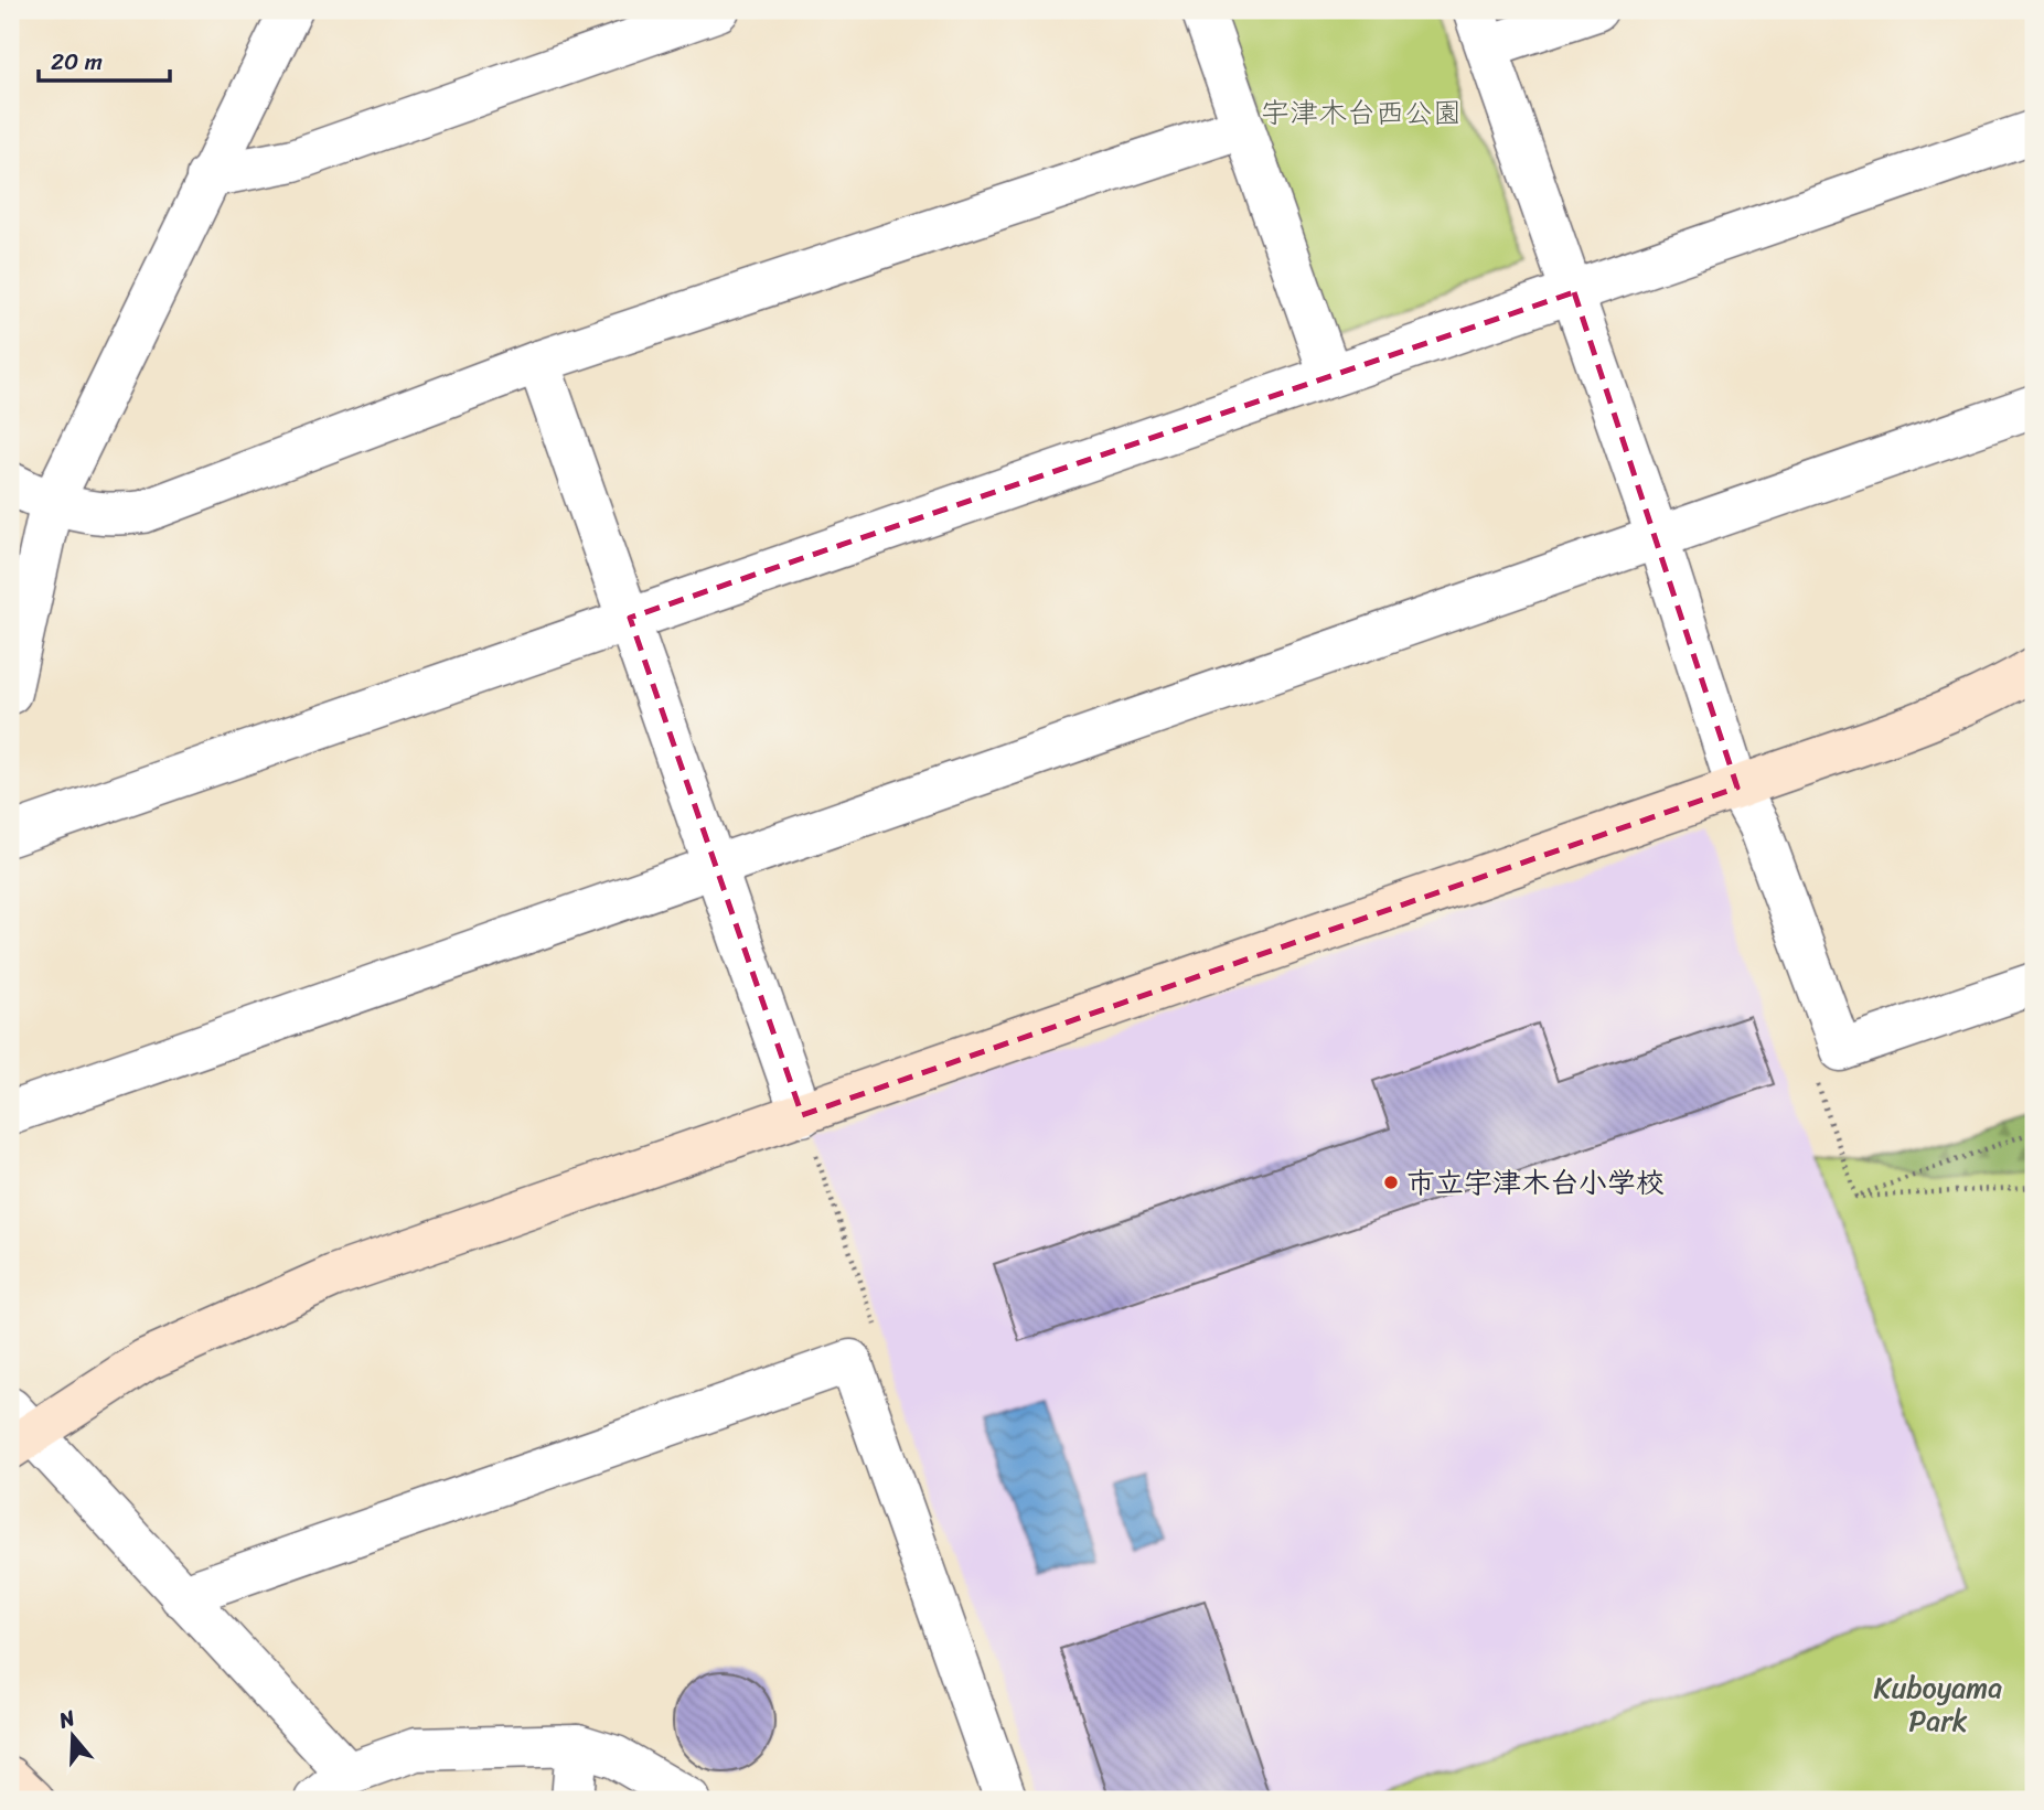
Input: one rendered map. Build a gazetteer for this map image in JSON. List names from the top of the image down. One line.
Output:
{"parks":["宇津木台西公園","Kuboyama Park"],"places":["市立宇津木台小学校"],"scale_bar":"20 m","north":"top"}
